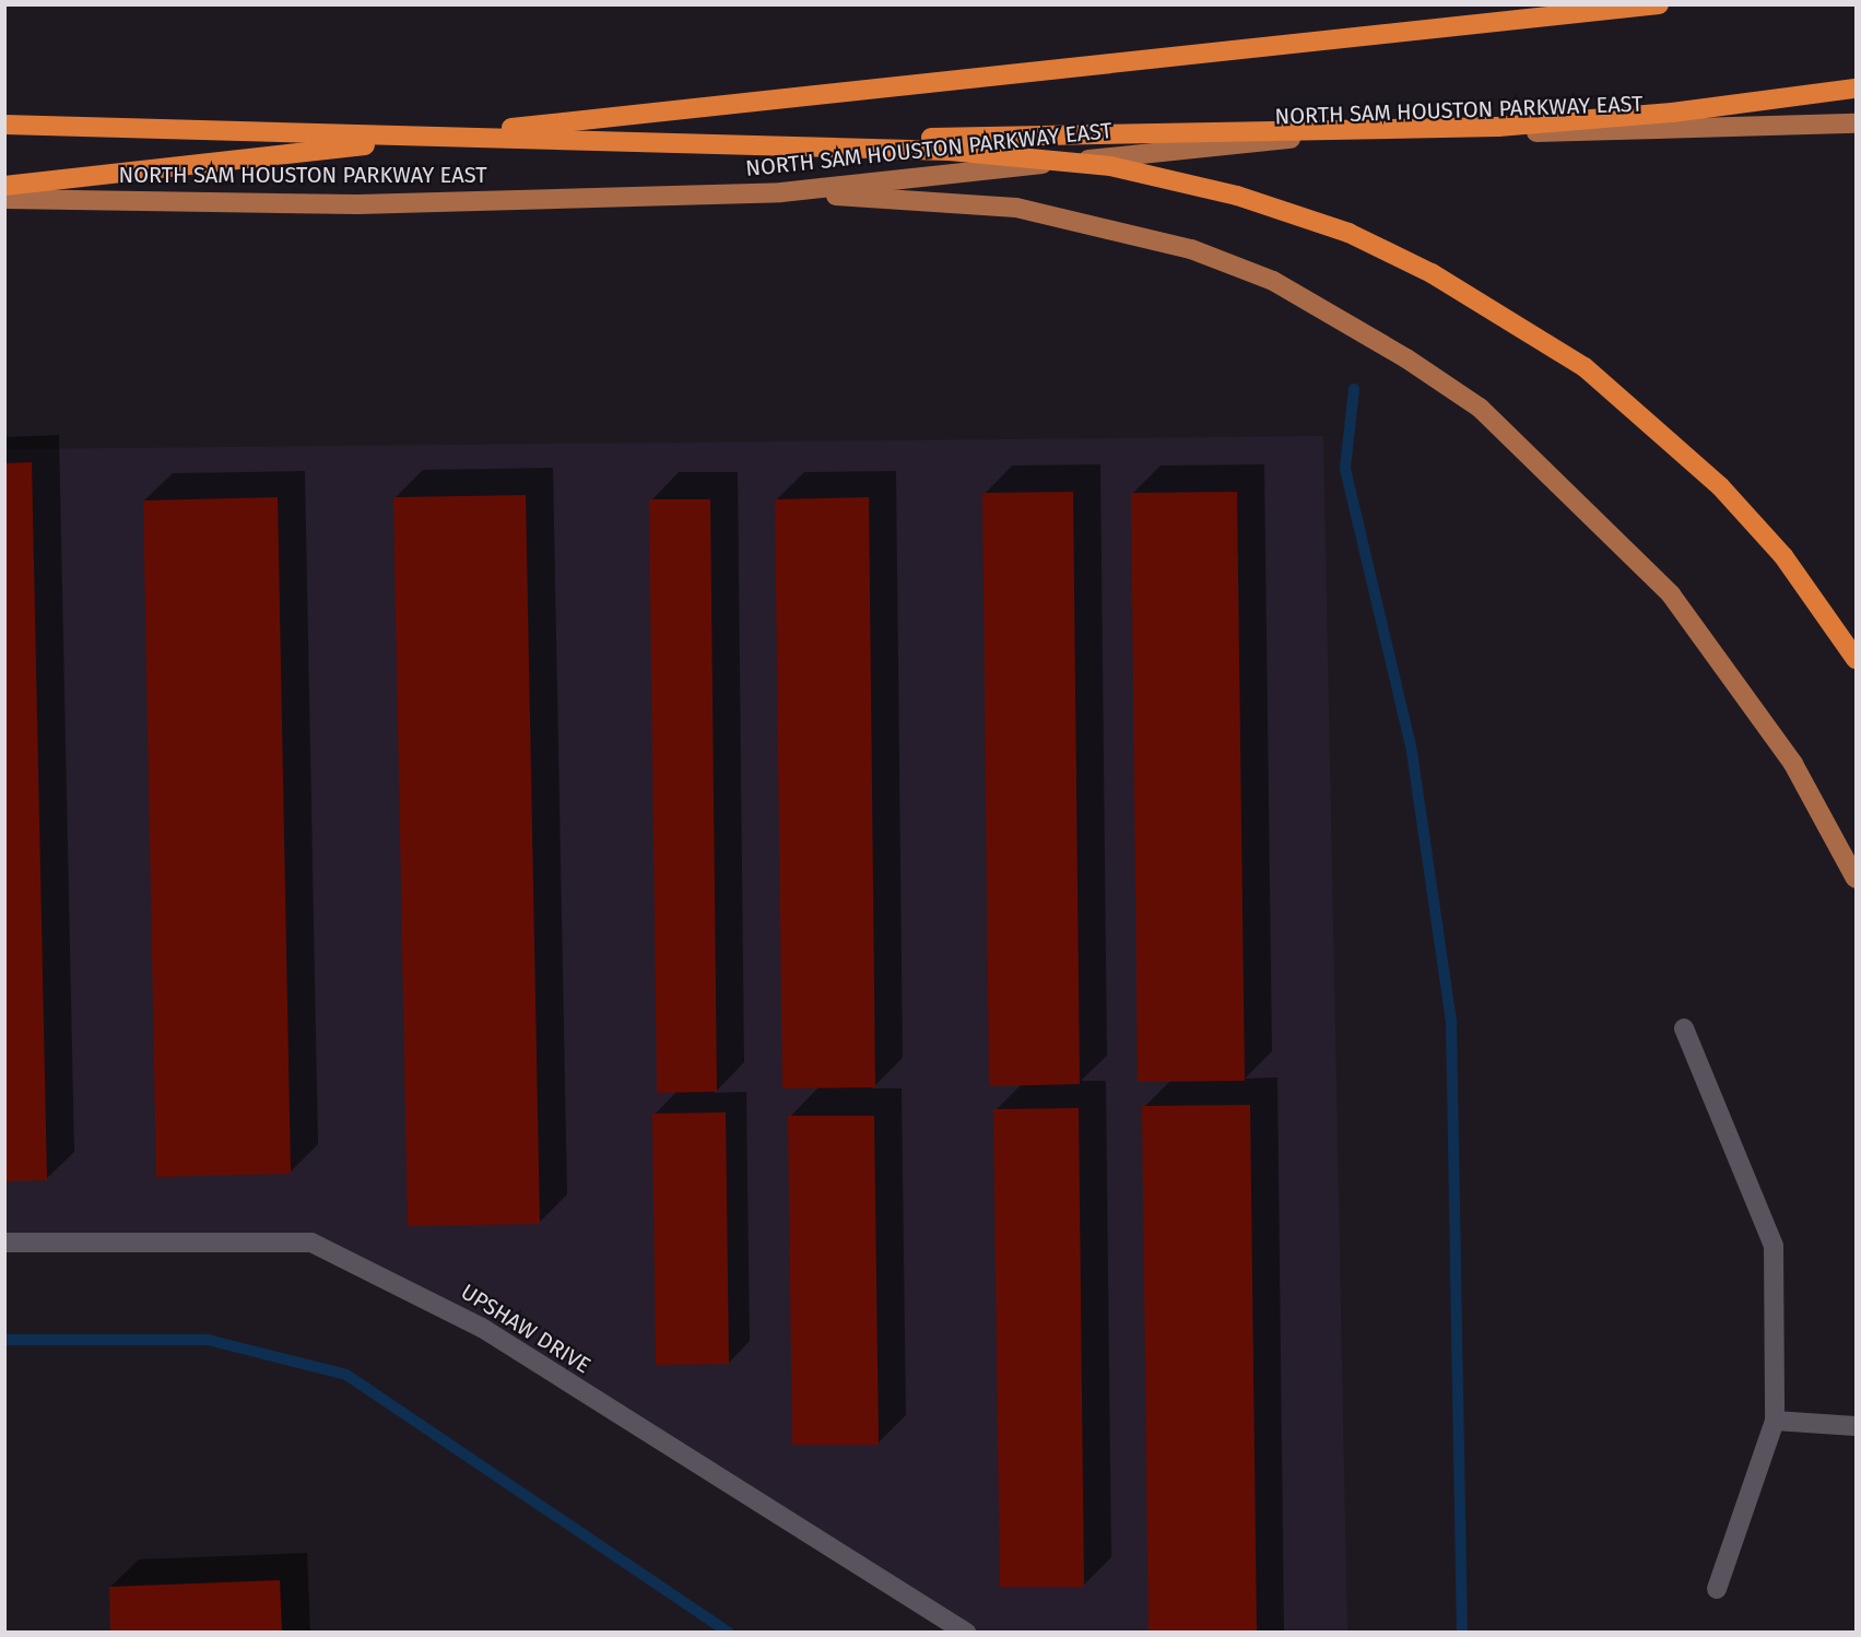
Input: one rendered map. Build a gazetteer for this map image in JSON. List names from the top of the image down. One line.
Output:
{"streets":{"main road":["NORTH SAM HOUSTON PARKWAY EAST"],"street":["UPSHAW DRIVE"]}}
